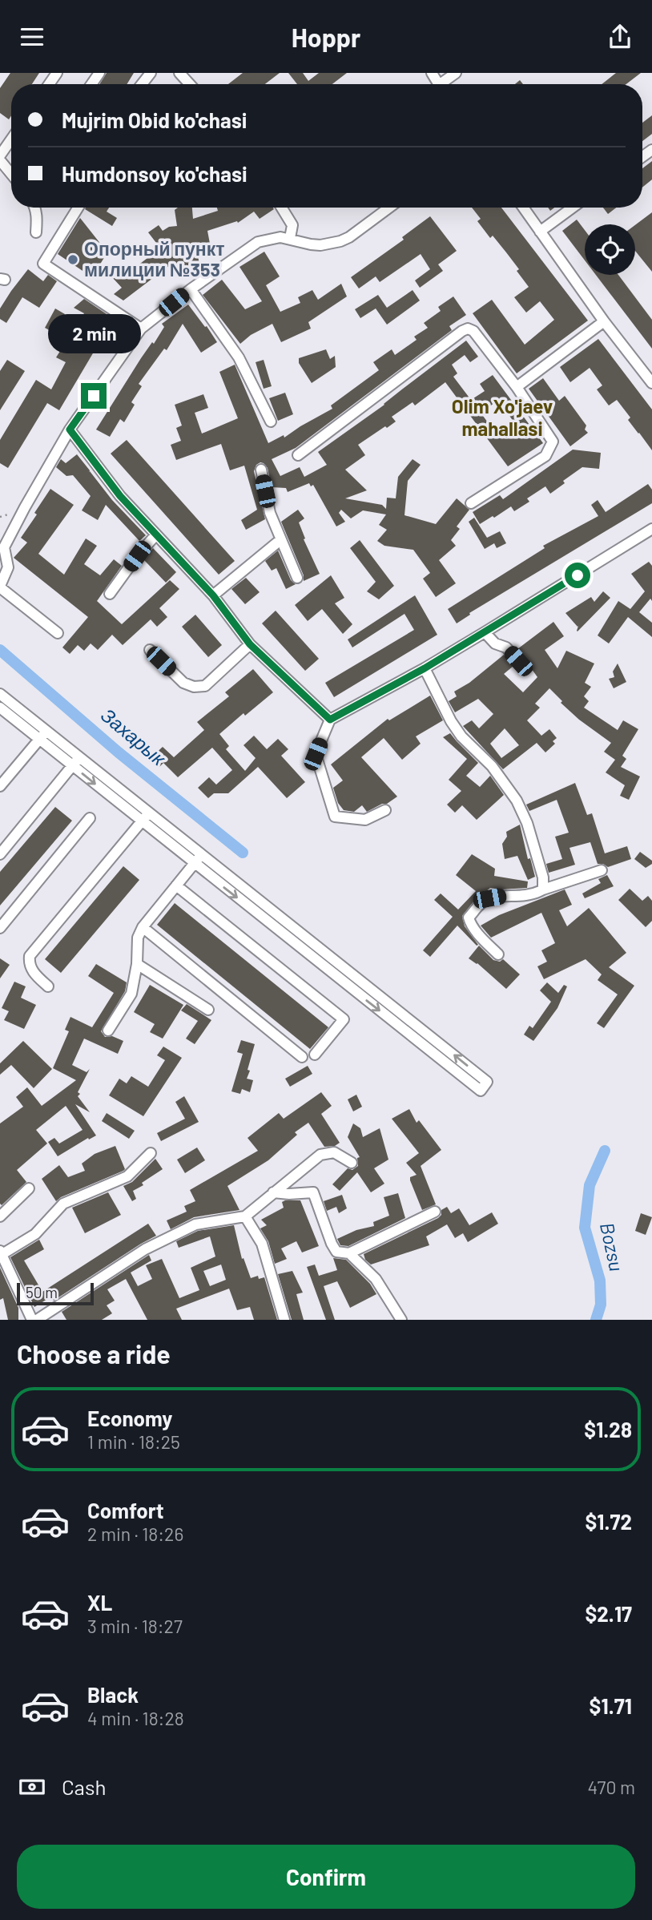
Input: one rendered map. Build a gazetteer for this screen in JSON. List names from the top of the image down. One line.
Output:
{"districts":["Olim Xo'jaev mahallasi"],"water":["Захарык","Bozsu"],"places":["Опорный пункт милиции №353"],"scale_bar":"50 m","page":{"header":"Hoppr","banner":["Mujrim Obid ko'chasi","Humdonsoy ko'chasi"],"bubble":"2 min","scale":"50 m","heading":"Choose a ride","list":[{"name":"Economy","note":"1 min · 18:25","value":"$1.28"},{"name":"Comfort","note":"2 min · 18:26","value":"$1.72"},{"name":"XL","note":"3 min · 18:27","value":"$2.17"},{"name":"Black","note":"4 min · 18:28","value":"$1.71"}],"pay":["Cash","470 m"],"buttons":"Confirm"}}
